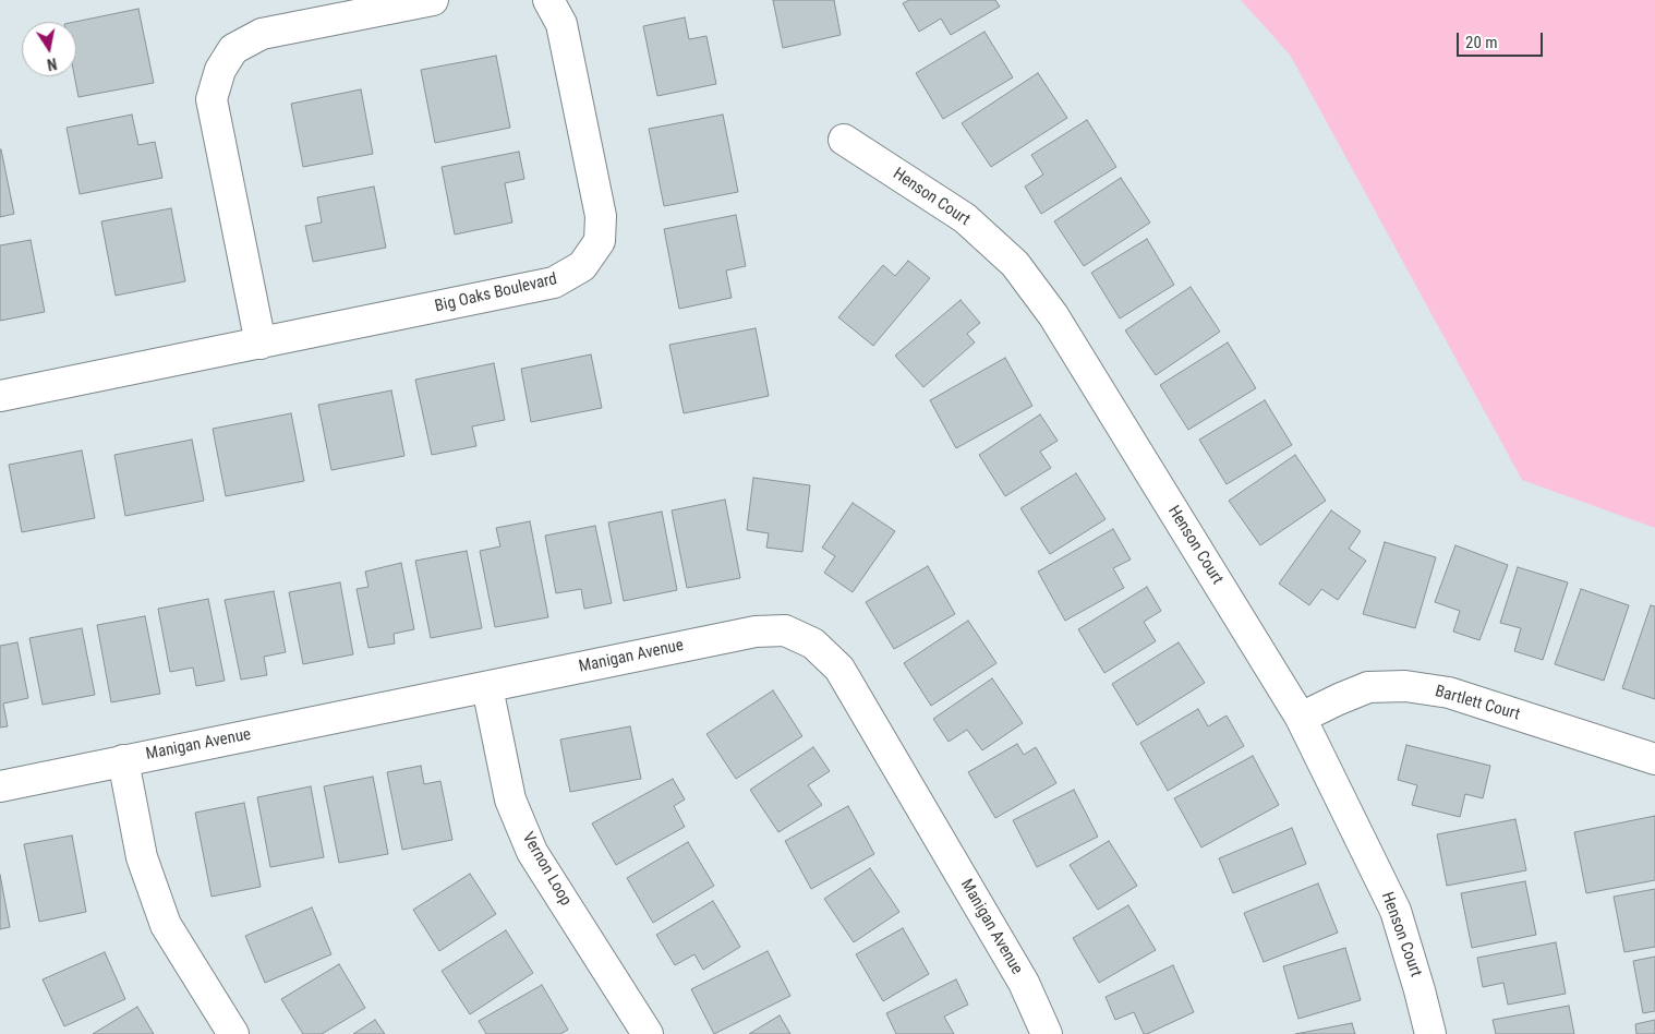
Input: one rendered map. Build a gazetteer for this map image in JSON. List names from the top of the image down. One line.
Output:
{"streets":{"street":["Henson Court","Big Oaks Boulevard","Manigan Avenue","Bartlett Court","Vernon Loop"]},"crossings":[["Henson Court","Bartlett Court"],["Manigan Avenue","Vernon Loop"]],"scale_bar":"20 m","north":"bottom"}
